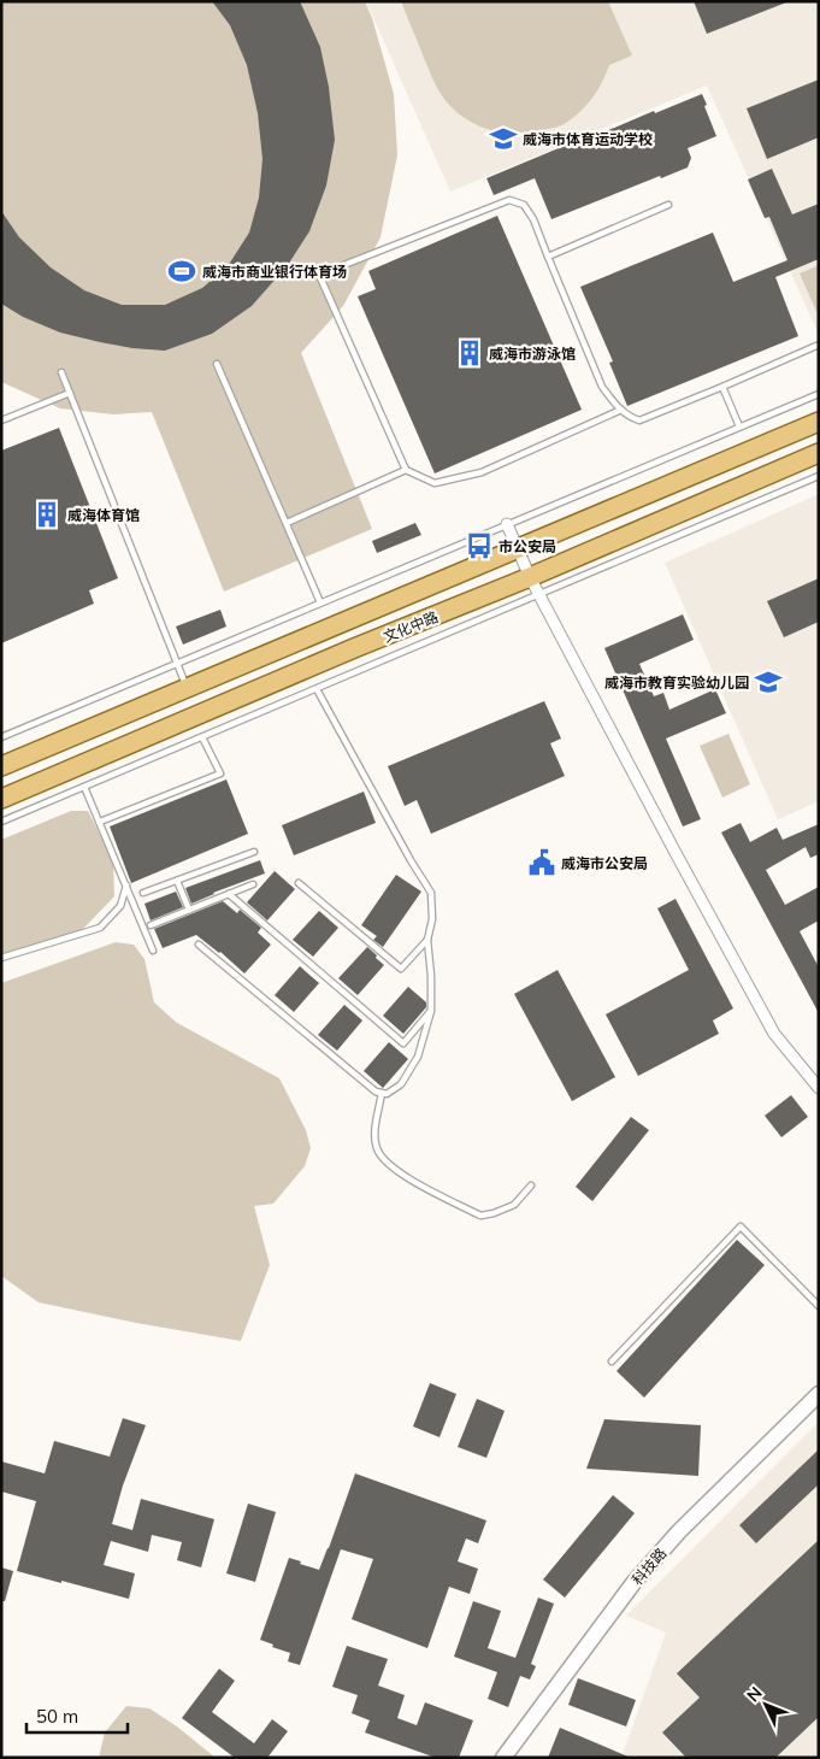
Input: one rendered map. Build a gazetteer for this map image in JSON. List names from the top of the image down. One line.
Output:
{"streets":{"main road":["文化中路","科技路"]},"places":{"school or university":["威海市体育运动学校","威海市教育实验幼儿园"],"sports":["威海市商业银行体育场"],"building":["威海市游泳馆","威海体育馆"],"bus stop":["市公安局"],"public building":["威海市公安局"]},"scale_bar":"50 m","north":"top left"}
